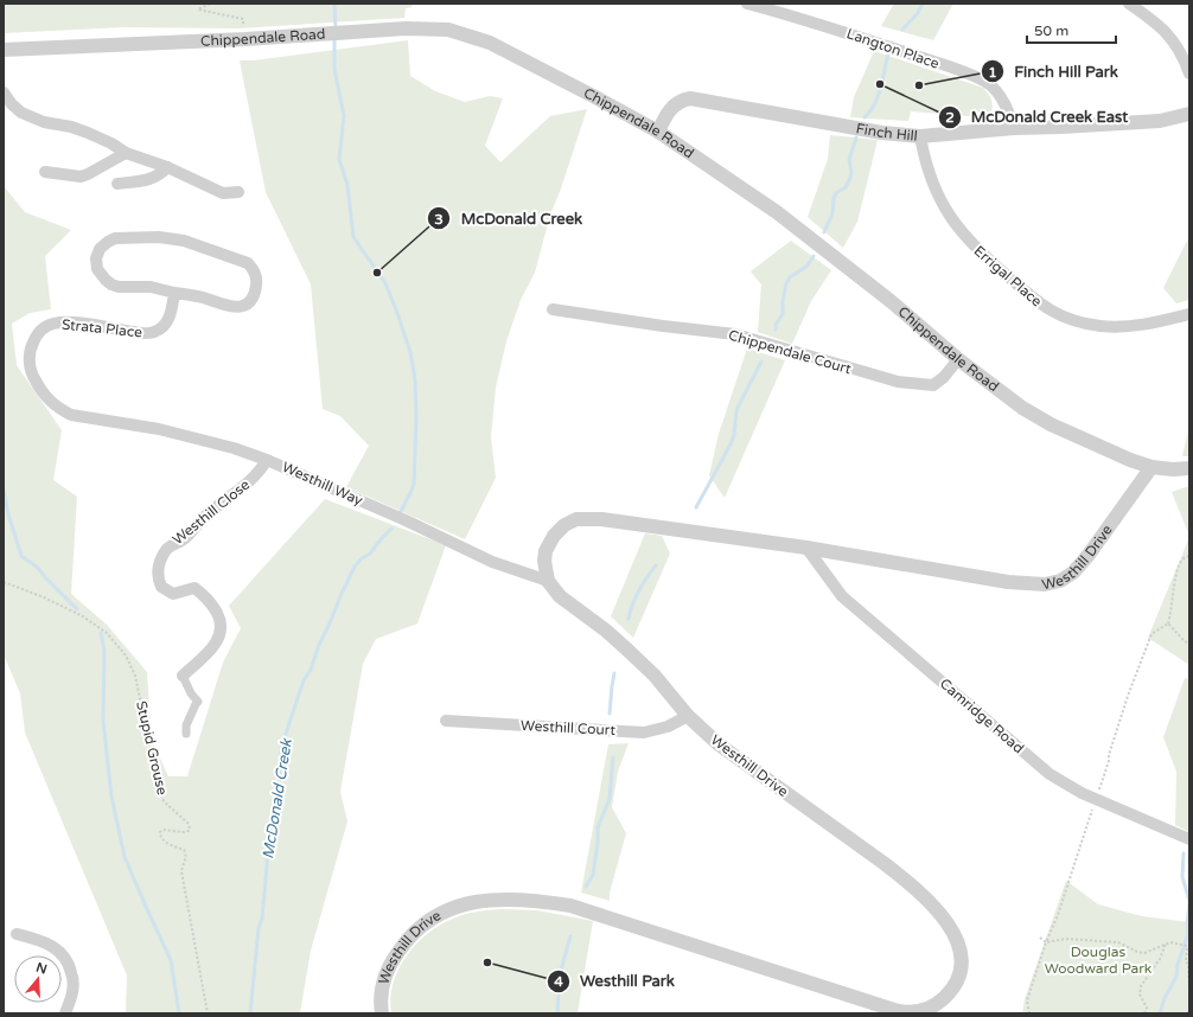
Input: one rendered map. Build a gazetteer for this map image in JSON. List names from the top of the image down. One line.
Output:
{"streets":{"street":["Chippendale Road","Langton Place","Finch Hill","Errigal Place","Strata Place","Chippendale Court","Westhill Way","Westhill Close","Westhill Drive","Camridge Road","Westhill Court"],"path":["Stupid Grouse"]},"crossings":[["Chippendale Road","Finch Hill"],["Chippendale Road","Chippendale Court"],["Chippendale Road","Westhill Drive"],["Langton Place","Finch Hill"],["Finch Hill","Errigal Place"],["Strata Place","Westhill Way"],["Westhill Way","Westhill Close"],["Westhill Way","Westhill Drive"],["Westhill Drive","Camridge Road"],["Westhill Drive","Westhill Court"]],"water":["McDonald Creek"],"parks":["Douglas Woodward Park"],"places":["McDonald Creek East","Finch Hill Park","McDonald Creek","Westhill Park"],"scale_bar":"50 m","north":"top"}
